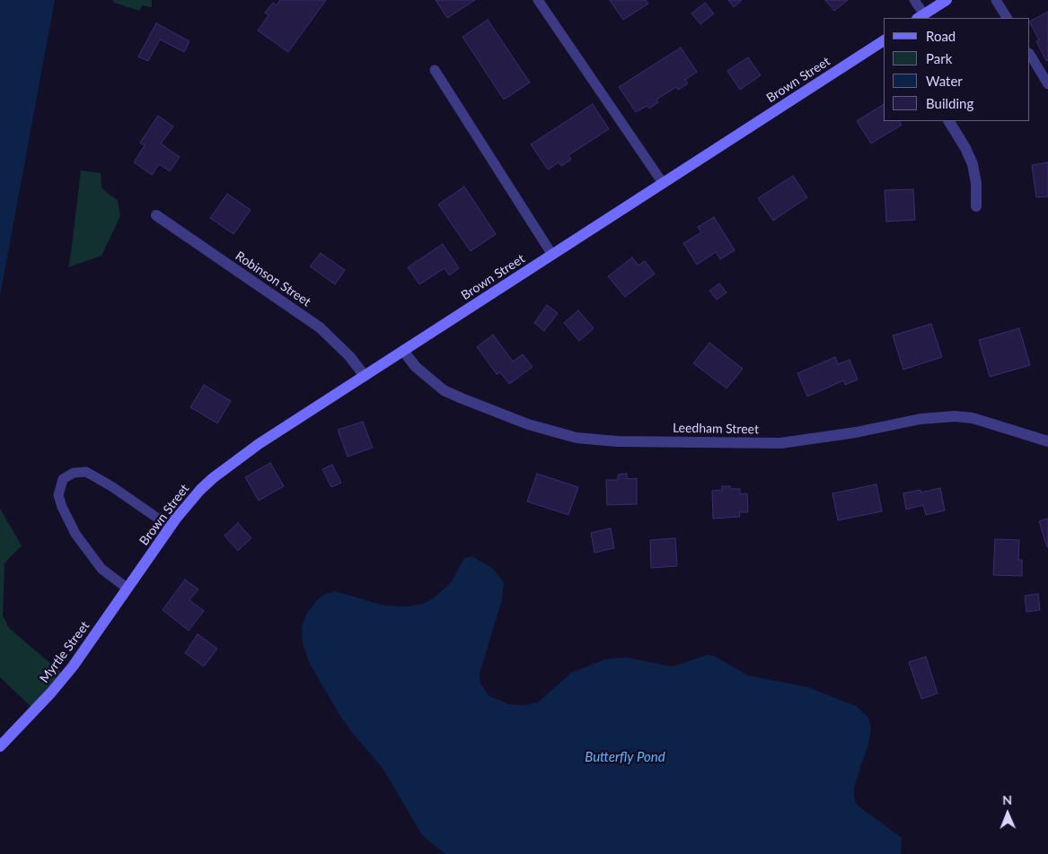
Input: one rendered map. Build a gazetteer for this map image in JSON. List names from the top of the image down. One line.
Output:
{"streets":{"street":["Brown Street","Robinson Street","Leedham Street","Myrtle Street"]},"crossings":[["Brown Street","Robinson Street"],["Brown Street","Leedham Street"],["Brown Street","Myrtle Street"]],"water":["Butterfly Pond"],"legend":["Road","Park","Water","Building"],"north":"top"}
